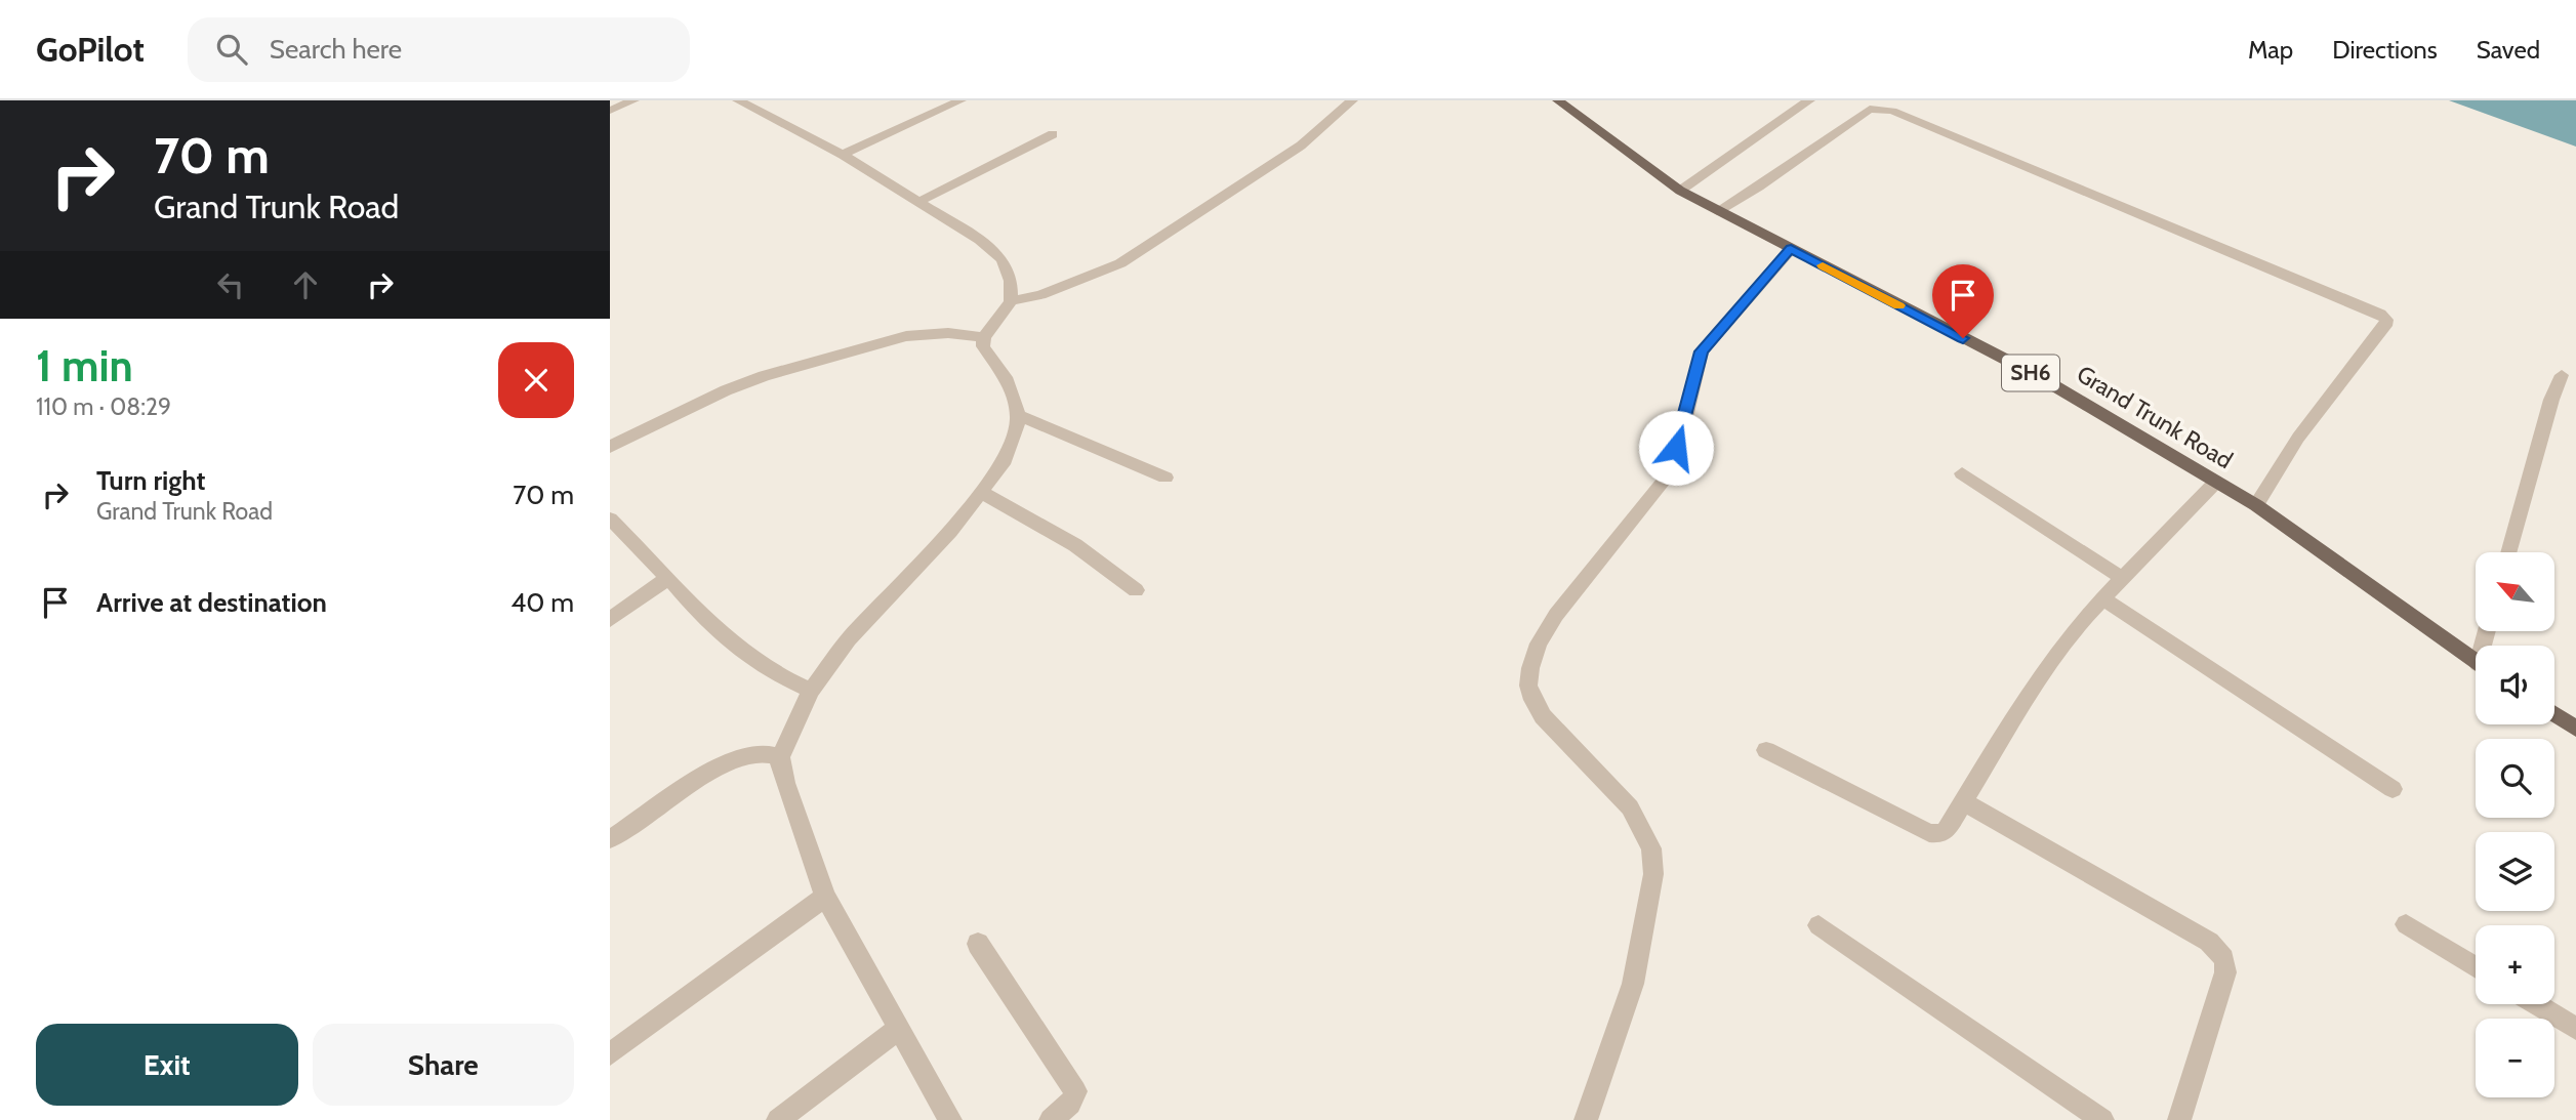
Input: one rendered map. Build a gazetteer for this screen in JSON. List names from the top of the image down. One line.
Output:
{"streets":{"main road":["SH6","Grand Trunk Road"]},"north":"top left","page":{"header":"GoPilot","search":"Search here","nav":["Map","Directions","Saved"],"turn":["70 m","Grand Trunk Road"],"heading":["1 min","110 m · 08:29"],"list":[{"name":"Turn right","note":"Grand Trunk Road","value":"70 m"},{"name":"Arrive at destination","value":"40 m"}],"map_buttons":["+","−"],"buttons":["Exit","Share"]}}
